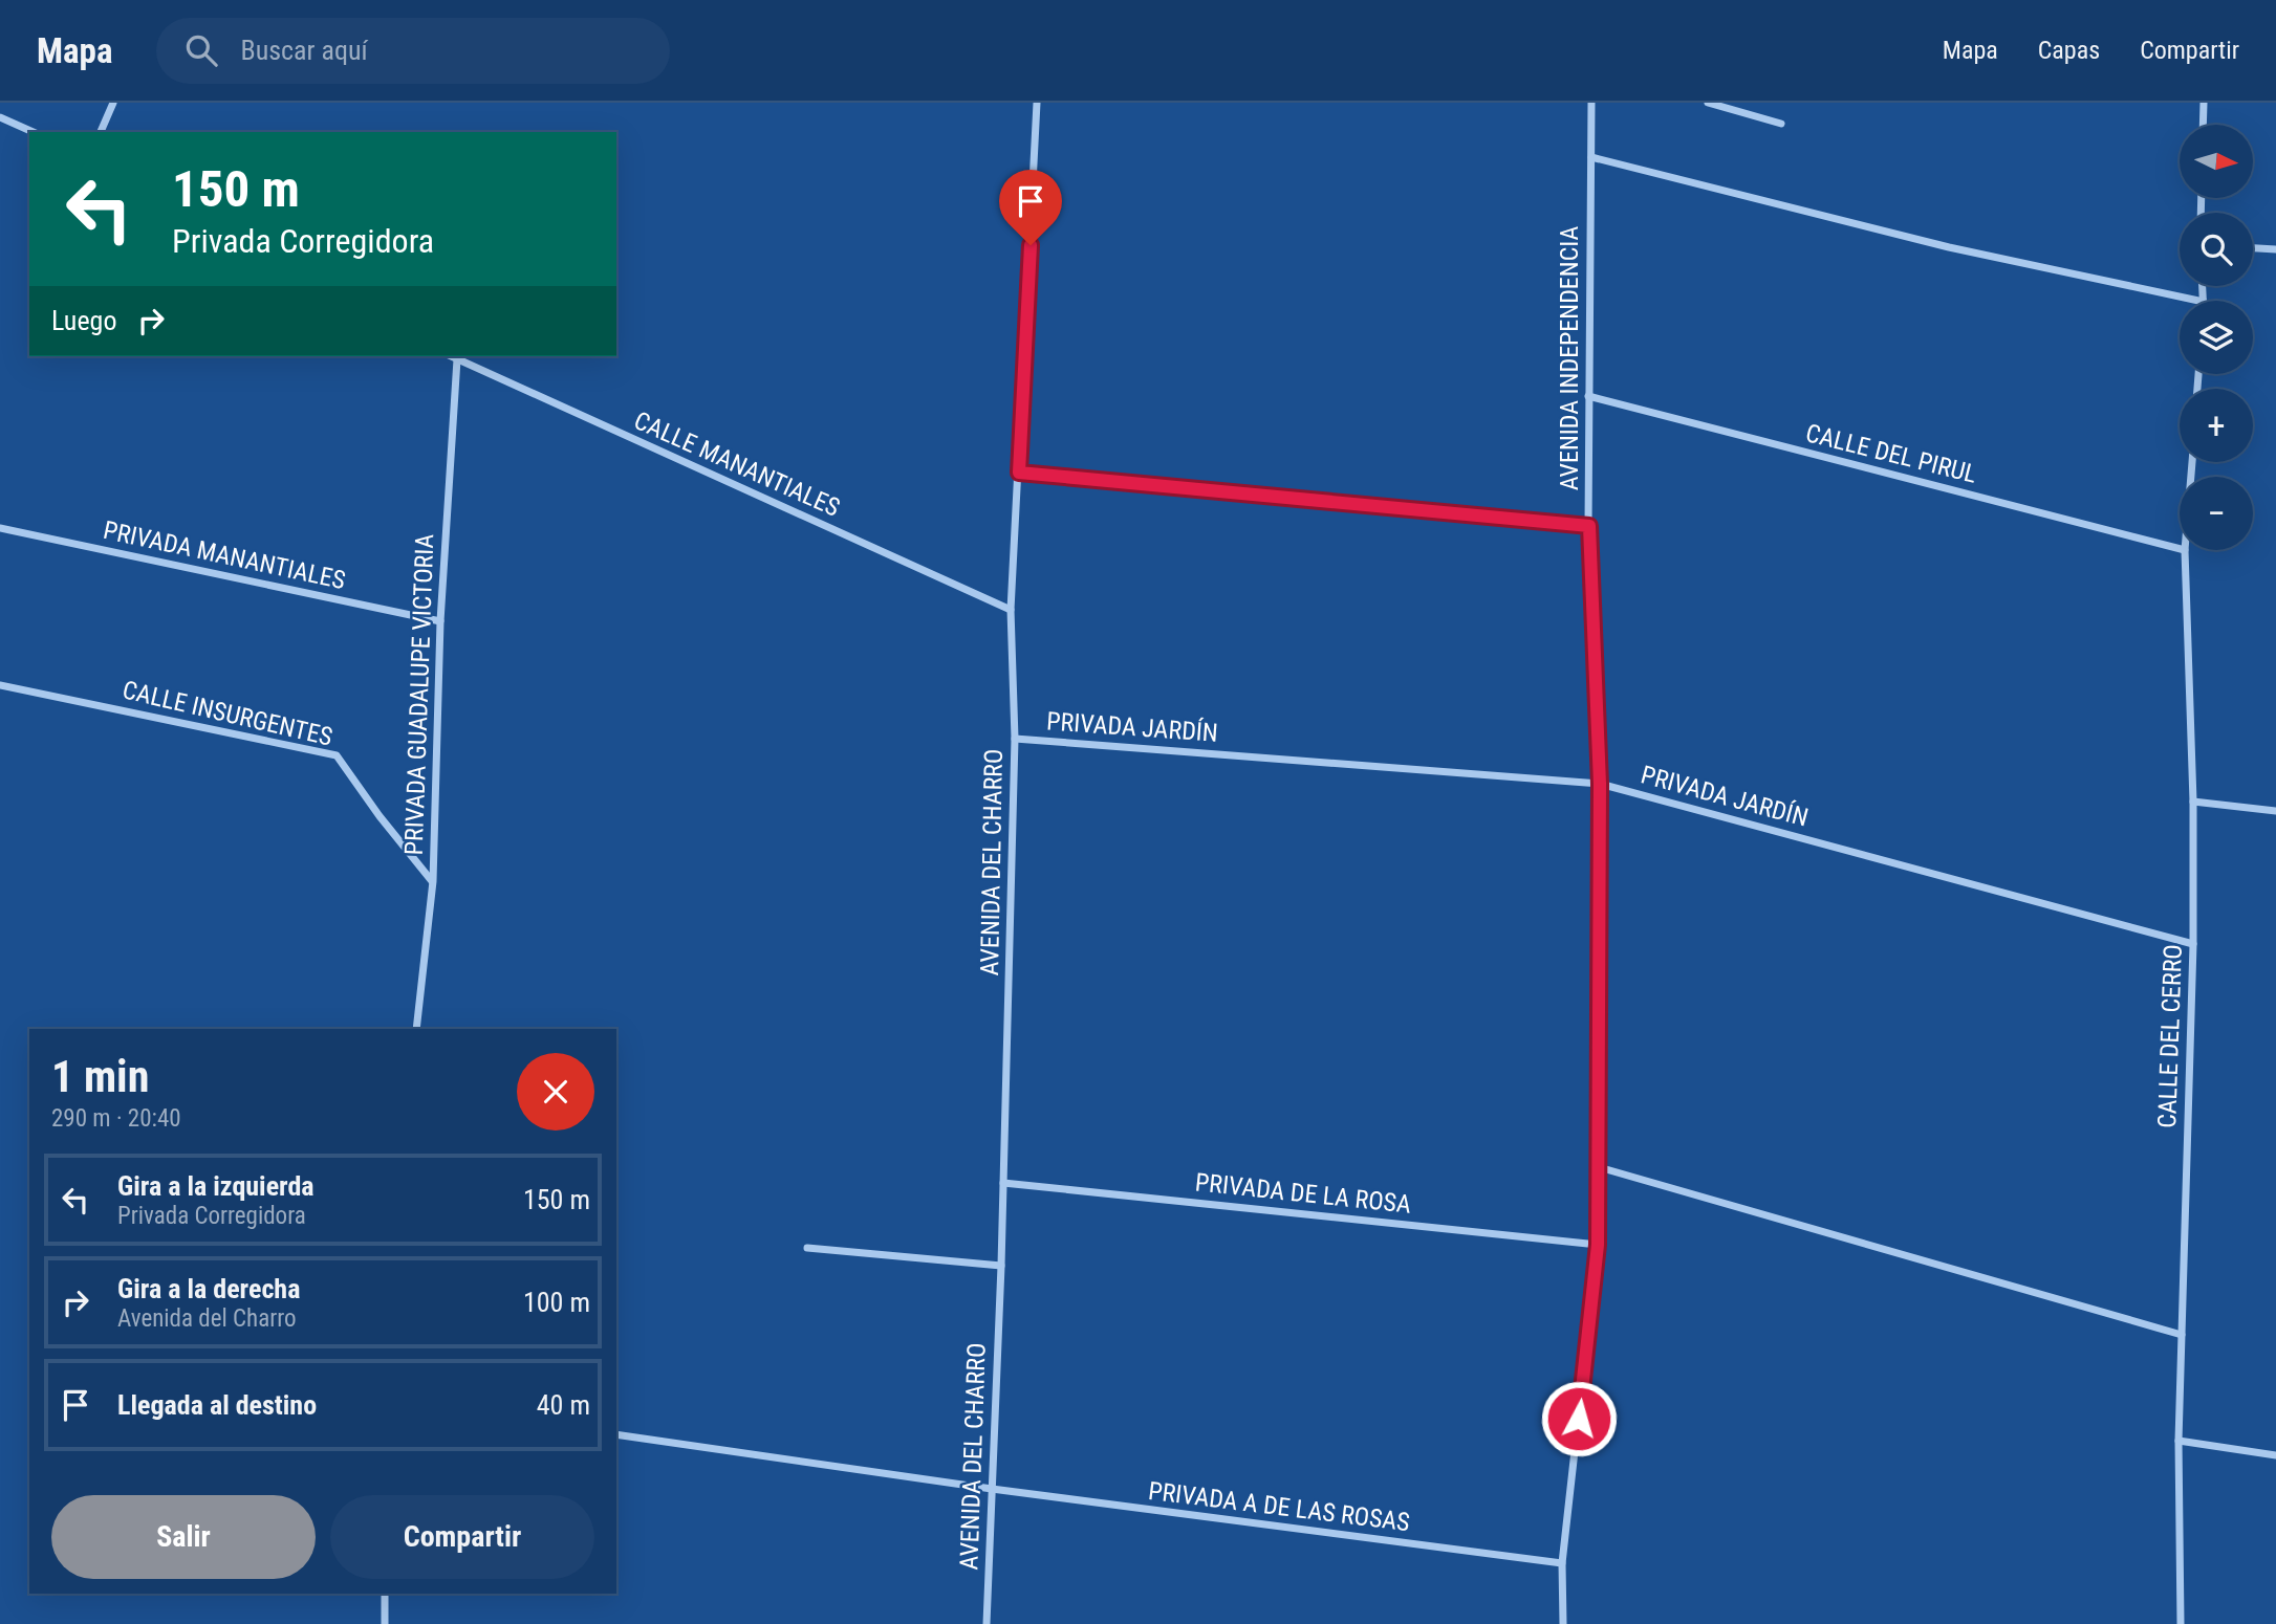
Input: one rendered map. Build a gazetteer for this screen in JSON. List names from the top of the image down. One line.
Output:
{"streets":{"street":["AVENIDA INDEPENDENCIA","CALLE DEL PIRUL","CALLE MANANTIALES","PRIVADA MANANTIALES","PRIVADA GUADALUPE VICTORIA","CALLE INSURGENTES","PRIVADA JARDÍN","AVENIDA DEL CHARRO","CALLE DEL CERRO","PRIVADA DE LA ROSA","PRIVADA A DE LAS ROSAS"]},"crossings":[["AVENIDA INDEPENDENCIA","CALLE DEL PIRUL"],["AVENIDA INDEPENDENCIA","PRIVADA JARDÍN"],["AVENIDA INDEPENDENCIA","PRIVADA DE LA ROSA"],["AVENIDA INDEPENDENCIA","PRIVADA A DE LAS ROSAS"],["CALLE MANANTIALES","PRIVADA GUADALUPE VICTORIA"],["CALLE MANANTIALES","AVENIDA DEL CHARRO"],["PRIVADA MANANTIALES","PRIVADA GUADALUPE VICTORIA"],["PRIVADA GUADALUPE VICTORIA","CALLE INSURGENTES"],["PRIVADA JARDÍN","AVENIDA DEL CHARRO"],["PRIVADA JARDÍN","CALLE DEL CERRO"],["AVENIDA DEL CHARRO","PRIVADA DE LA ROSA"],["AVENIDA DEL CHARRO","PRIVADA A DE LAS ROSAS"]],"north":"right","page":{"header":"Mapa","search":"Buscar aquí","nav":["Mapa","Capas","Compartir"],"map_buttons":["+","−"],"turn":["150 m","Privada Corregidora"],"then":"Luego","heading":["1 min","290 m · 20:40"],"list":[{"name":"Gira a la izquierda","note":"Privada Corregidora","value":"150 m"},{"name":"Gira a la derecha","note":"Avenida del Charro","value":"100 m"},{"name":"Llegada al destino","value":"40 m"}],"buttons":["Salir","Compartir"]}}
